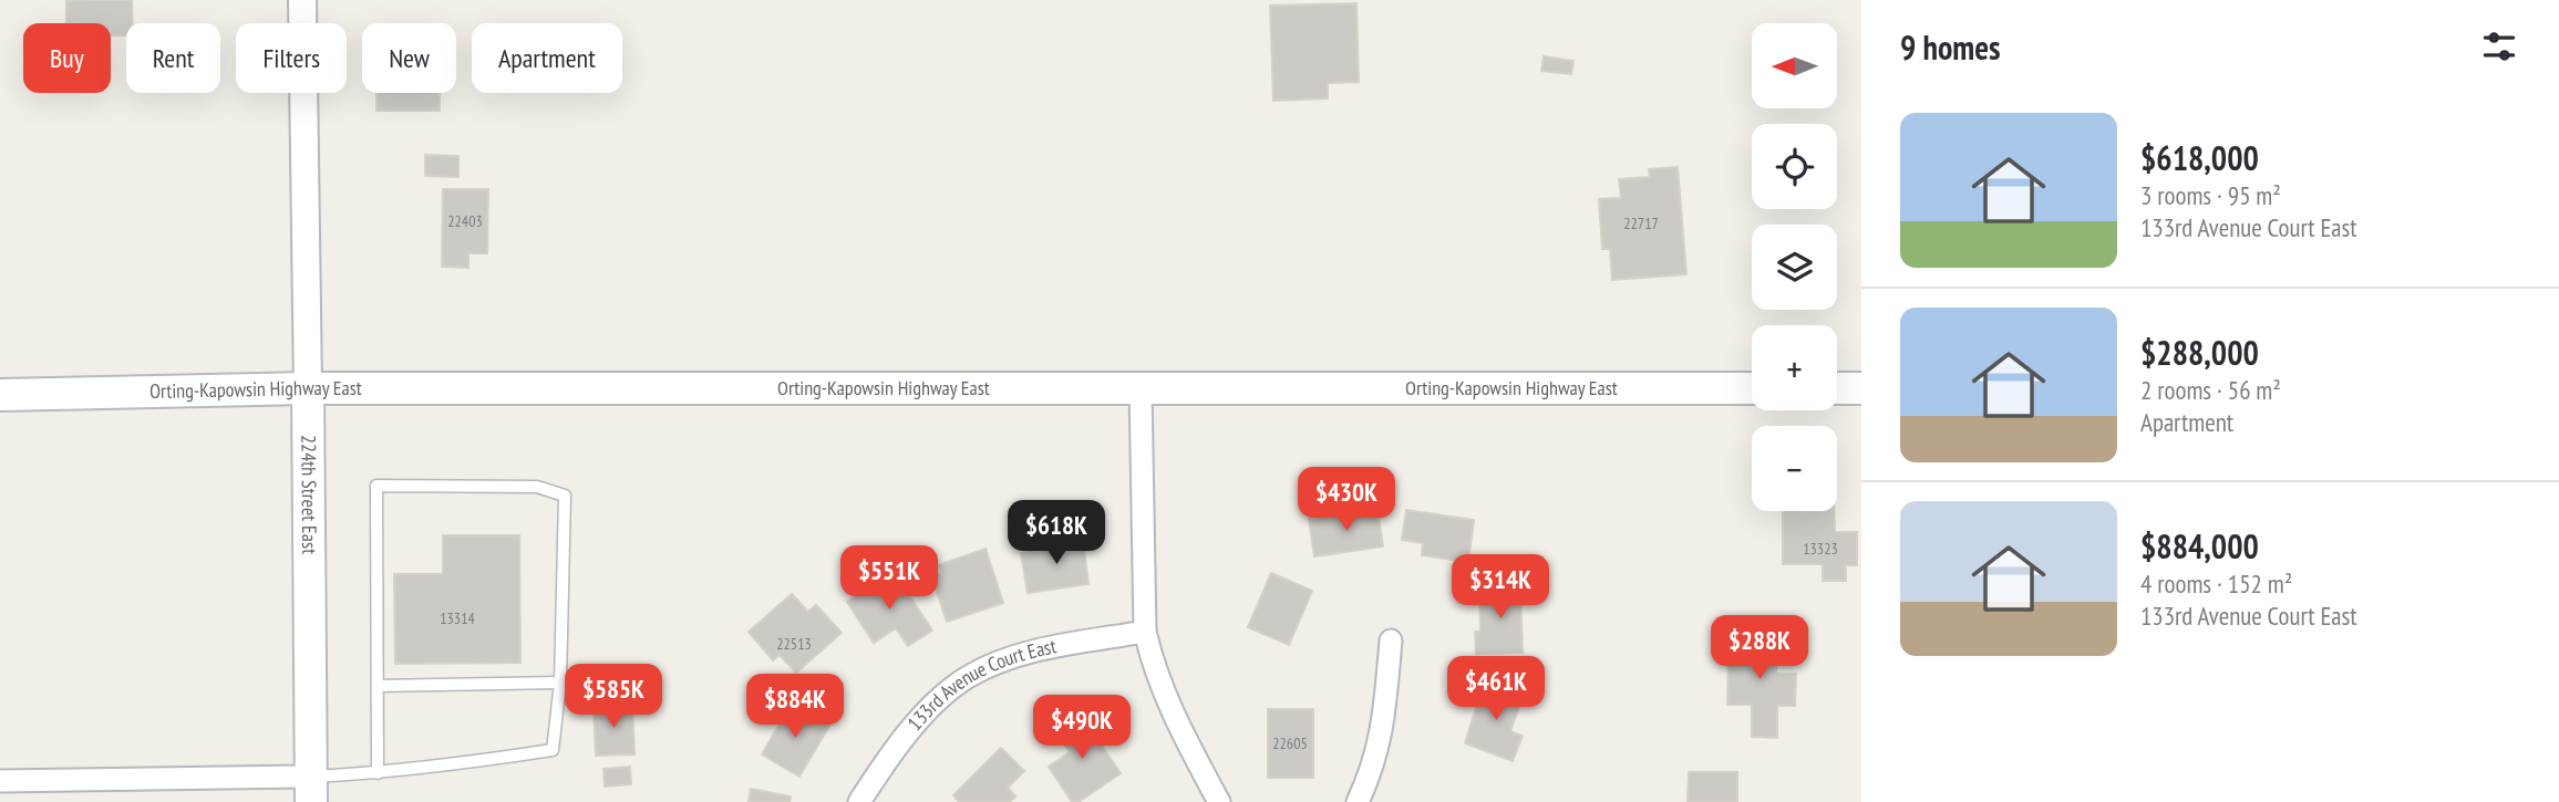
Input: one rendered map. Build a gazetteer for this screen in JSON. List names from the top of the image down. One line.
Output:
{"streets":{"main road":["Orting-Kapowsin Highway East","224th Street East"],"street":["133rd Avenue Court East"]},"crossings":[["Orting-Kapowsin Highway East","224th Street East"]],"house_numbers":["22403","22717","13323","13314","22513","22605"],"north":"left","page":{"heading":"9 homes","map_buttons":["+","−"],"chip":["Buy","Rent","Filters","New","Apartment"],"list":[{"name":"$618,000","note":"3 rooms · 95 m² · 133rd Avenue Court East"},{"name":"$288,000","note":"2 rooms · 56 m² · Apartment"},{"name":"$884,000","note":"4 rooms · 152 m² · 133rd Avenue Court East"}],"price":["$430K","$618K","$551K","$314K","$288K","$461K","$585K","$884K","$490K"]}}
